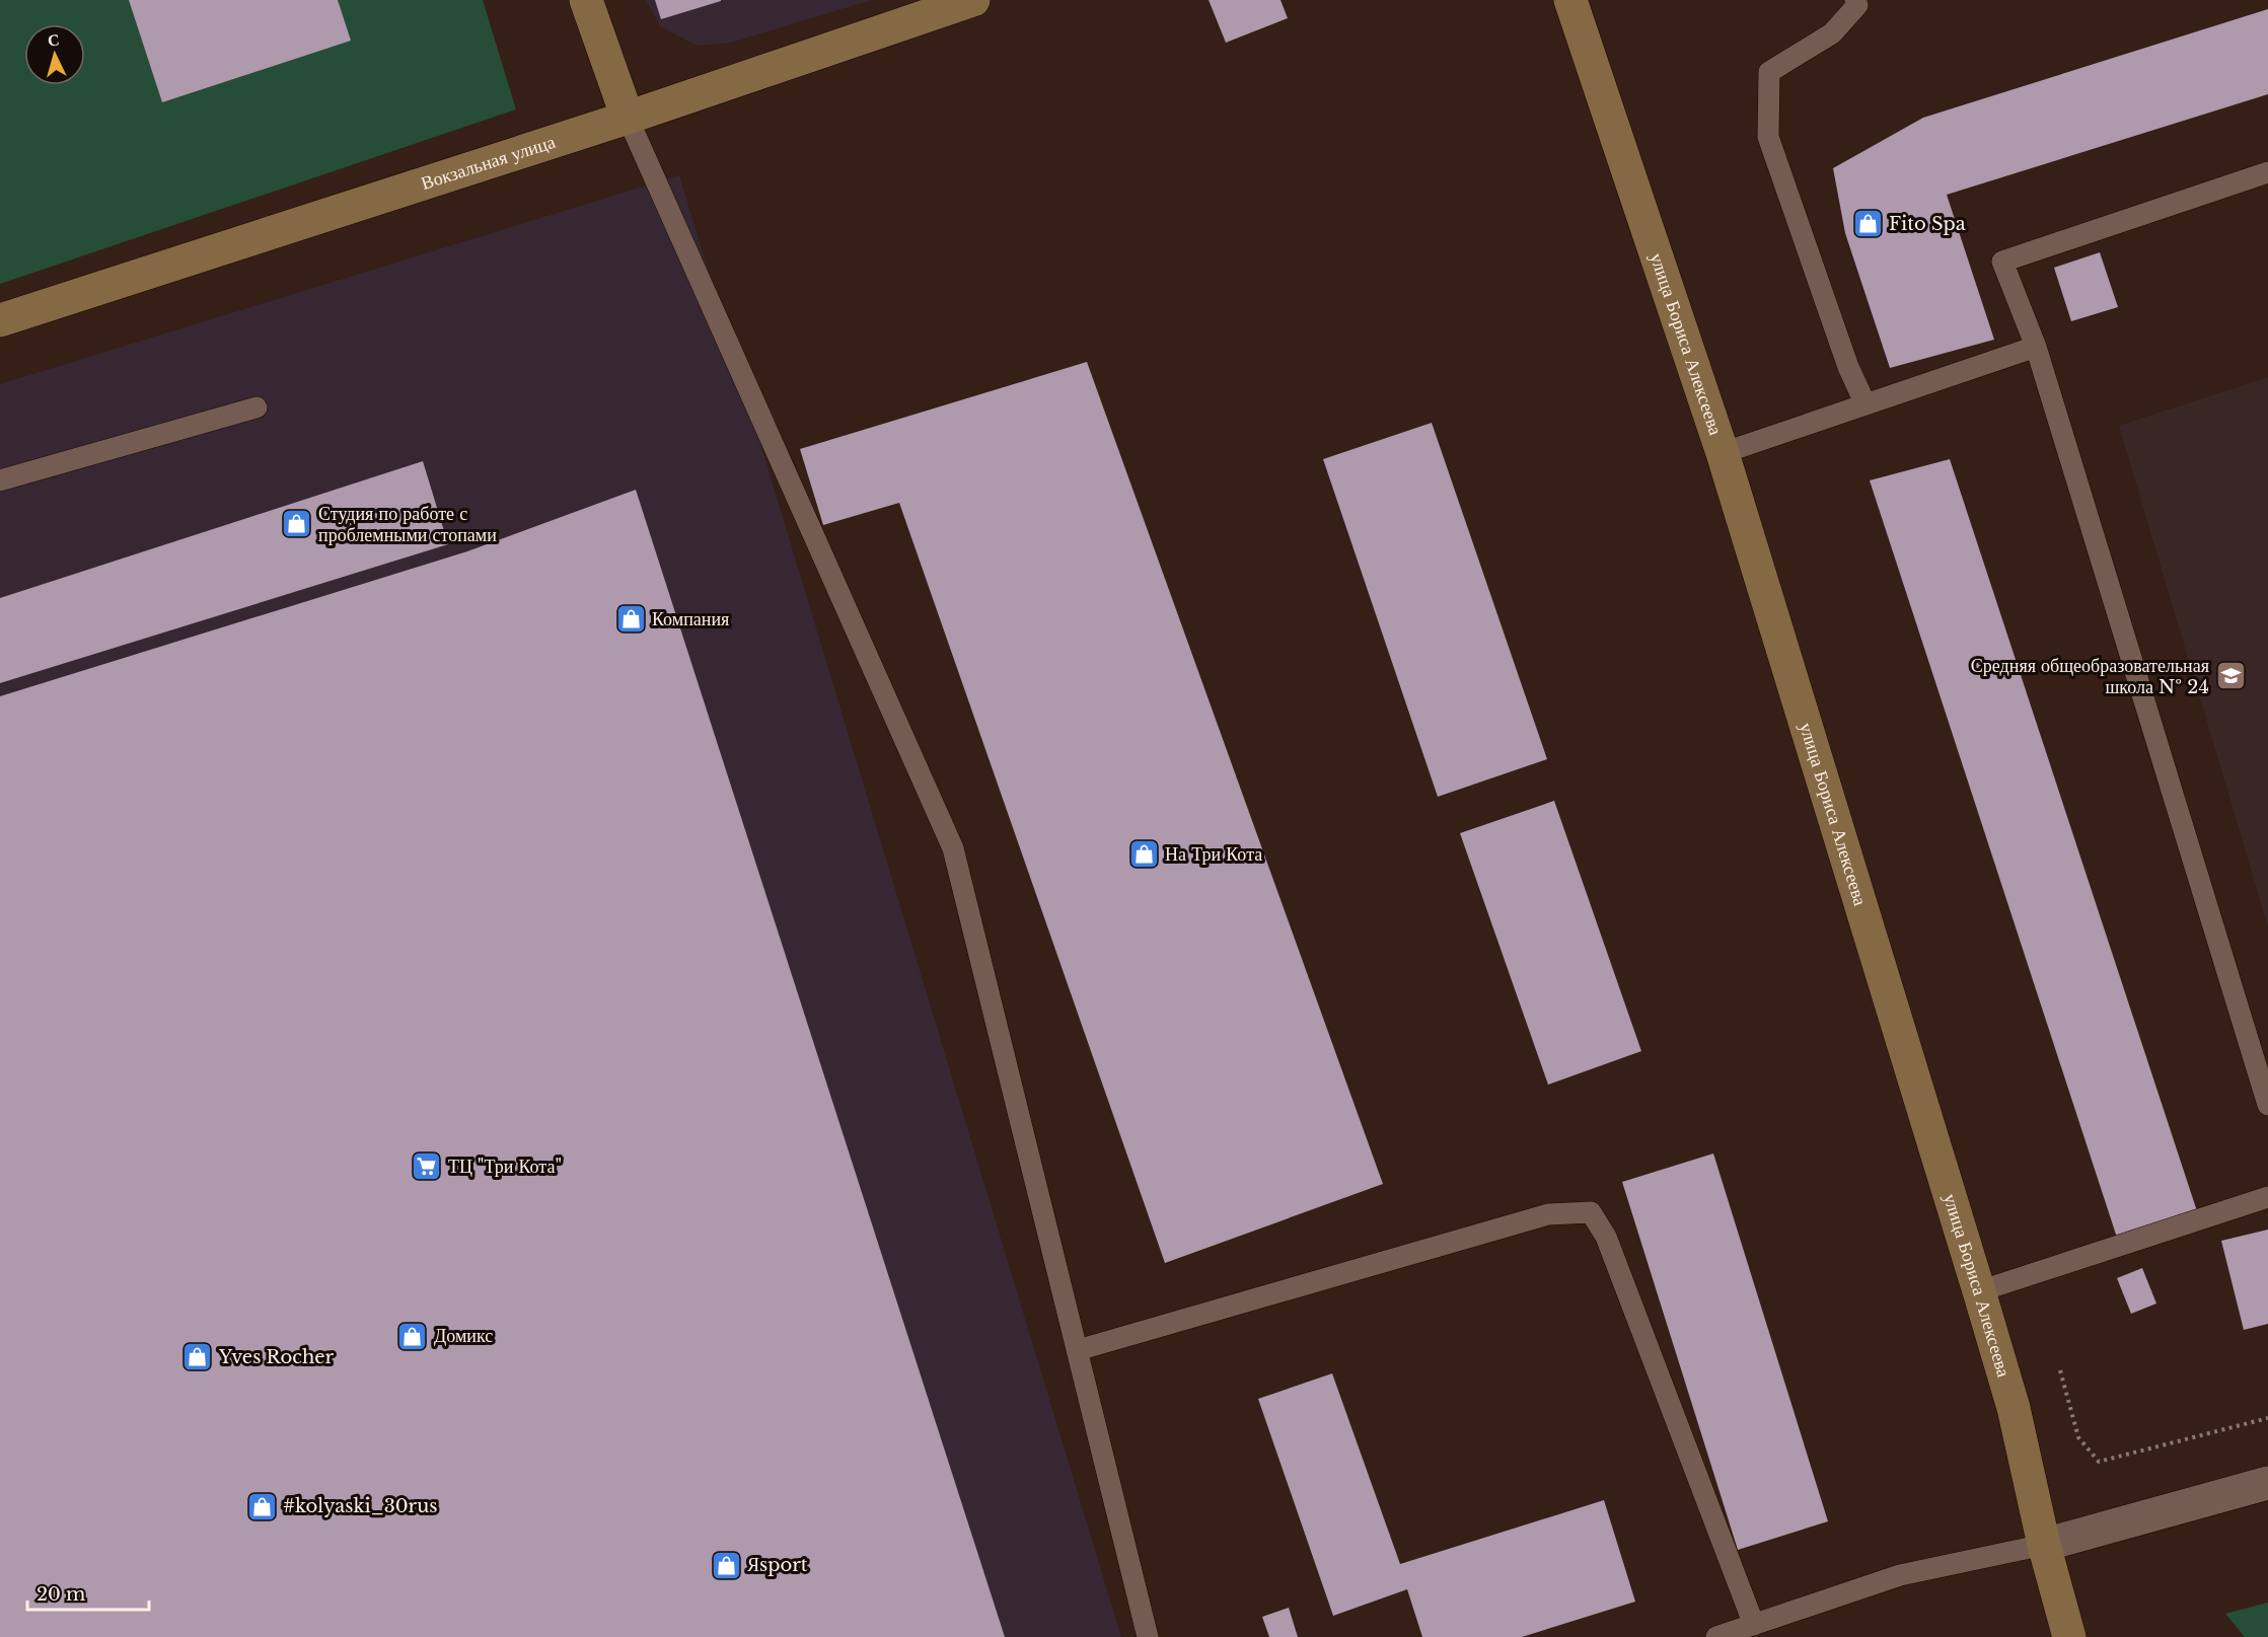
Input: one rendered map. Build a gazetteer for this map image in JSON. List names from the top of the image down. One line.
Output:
{"streets":{"main road":["Вокзальная улица","улица Бориса Алексеева"]},"places":{"shop":["Fito Spa","Студия по работе с проблемными стопами","Компания","На Три Кота","Домикс","Yves Rocher","#kolyaski_30rus","Яsport"],"school or university":["Средняя общеобразовательная школа № 24"],"supermarket":["ТЦ \"Три Кота\""]},"scale_bar":"20 m","north":"top"}
